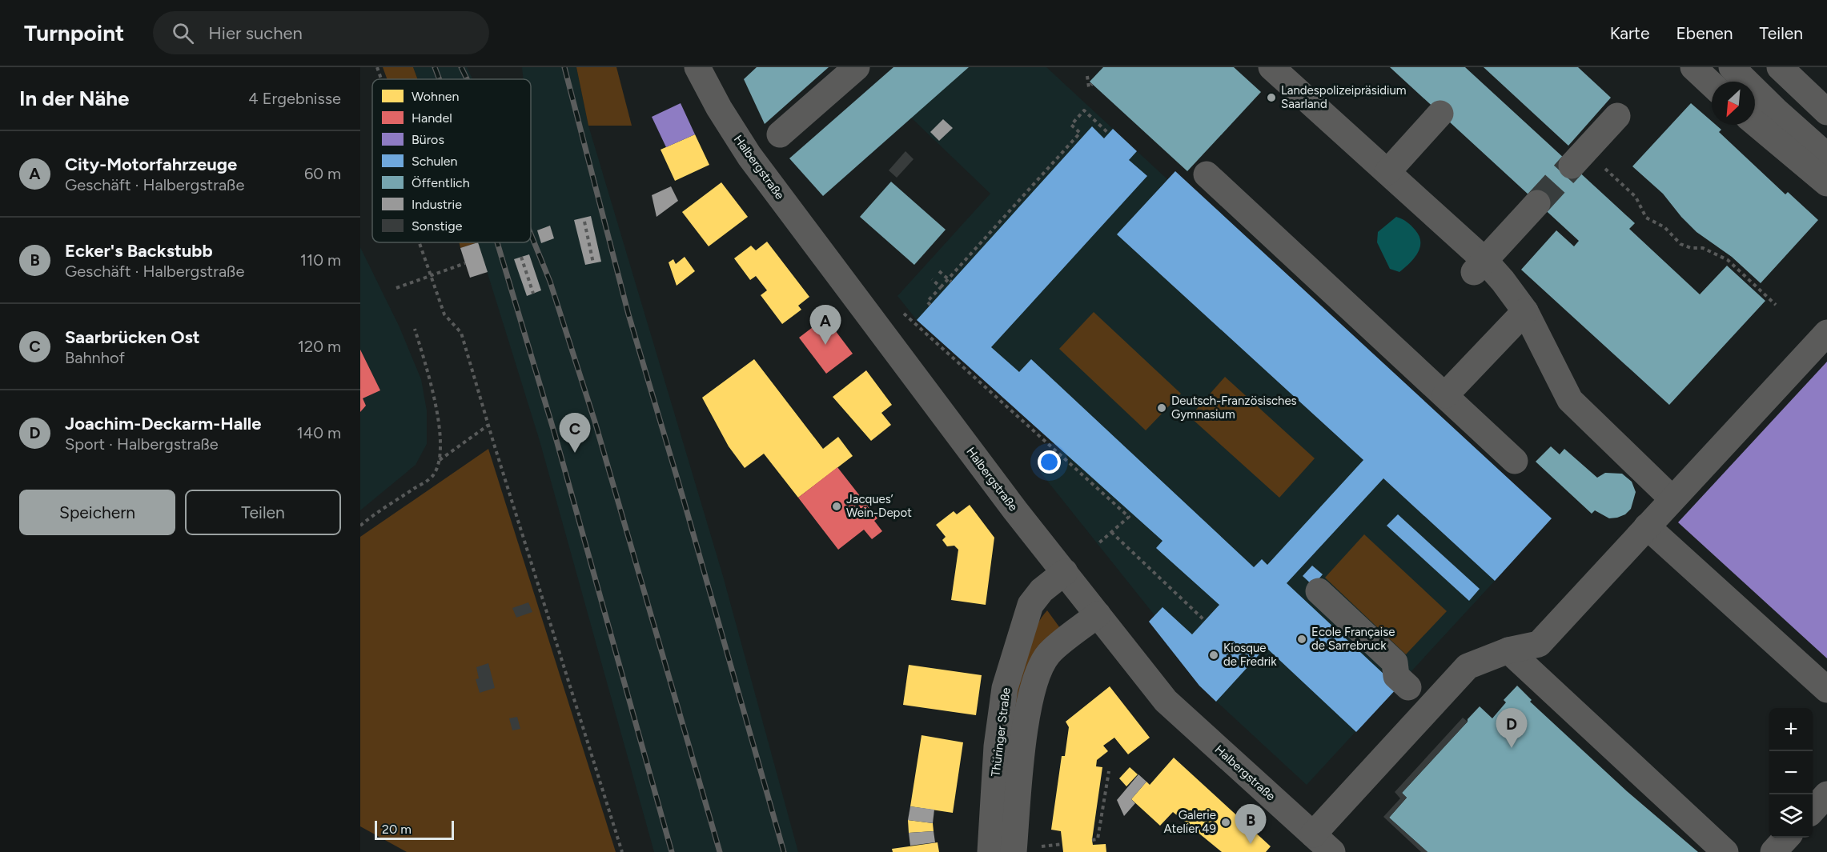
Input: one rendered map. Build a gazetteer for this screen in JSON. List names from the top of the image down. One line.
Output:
{"streets":{"street":["Halbergstraße","Thüringer Straße"]},"crossings":[["Halbergstraße","Thüringer Straße"]],"places":["Landespolizeipräsidium Saarland","Deutsch-Französisches Gymnasium","Jacques’ Wein-Depot","Ecole Française de Sarrebruck","Kiosque de Fredrik","Galerie Atelier 49"],"legend":["Wohnen","Handel","Büros","Schulen","Öffentlich","Industrie","Sonstige"],"scale_bar":"20 m","north":"bottom left","page":{"header":"Turnpoint","search":"Hier suchen","nav":["Karte","Ebenen","Teilen"],"heading":["In der Nähe","4 Ergebnisse"],"list":[{"mark":"A","name":"City-Motorfahrzeuge","note":"Geschäft · Halbergstraße","value":"60 m"},{"mark":"B","name":"Ecker's Backstubb","note":"Geschäft · Halbergstraße","value":"110 m"},{"mark":"C","name":"Saarbrücken Ost","note":"Bahnhof","value":"120 m"},{"mark":"D","name":"Joachim-Deckarm-Halle","note":"Sport · Halbergstraße","value":"140 m"}],"pins":["A","C","D","B"],"buttons":["Speichern","Teilen"],"map_buttons":["+","−"],"scale":"20 m"}}
